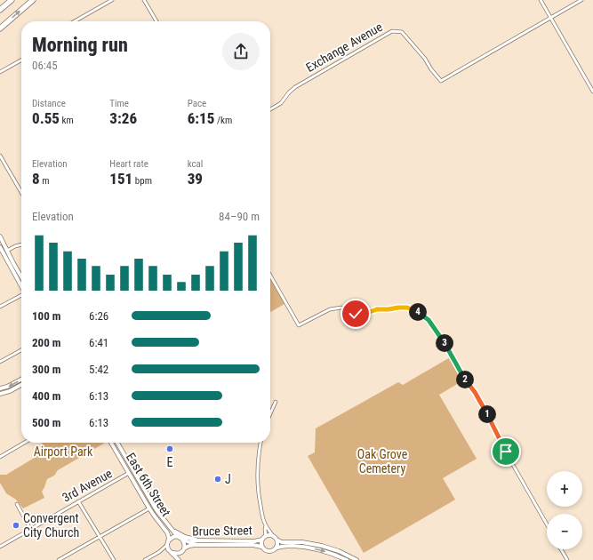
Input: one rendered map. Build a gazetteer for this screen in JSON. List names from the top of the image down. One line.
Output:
{"streets":{"street":["Exchange Avenue","East 6th Street","3rd Avenue","Bruce Street"]},"crossings":[["East 6th Street","3rd Avenue"],["East 6th Street","Bruce Street"]],"parks":["Airport Park","Oak Grove Cemetery"],"places":["E","J","Convergent City Church"],"page":{"heading":["Morning run","06:45"],"stats":[["Distance","0.55 km"],["Time","3:26"],["Pace","6:15 /km"],["Elevation","8 m"],["Heart rate","151 bpm"],["kcal","39"]],"chart":["Elevation","84–90 m"],"list":[{"name":"100 m","note":"6:26"},{"name":"200 m","note":"6:41"},{"name":"300 m","note":"5:42"},{"name":"400 m","note":"6:13"},{"name":"500 m","note":"6:13"}],"pins":["4","3","2","1"],"map_buttons":["+","−"]}}
